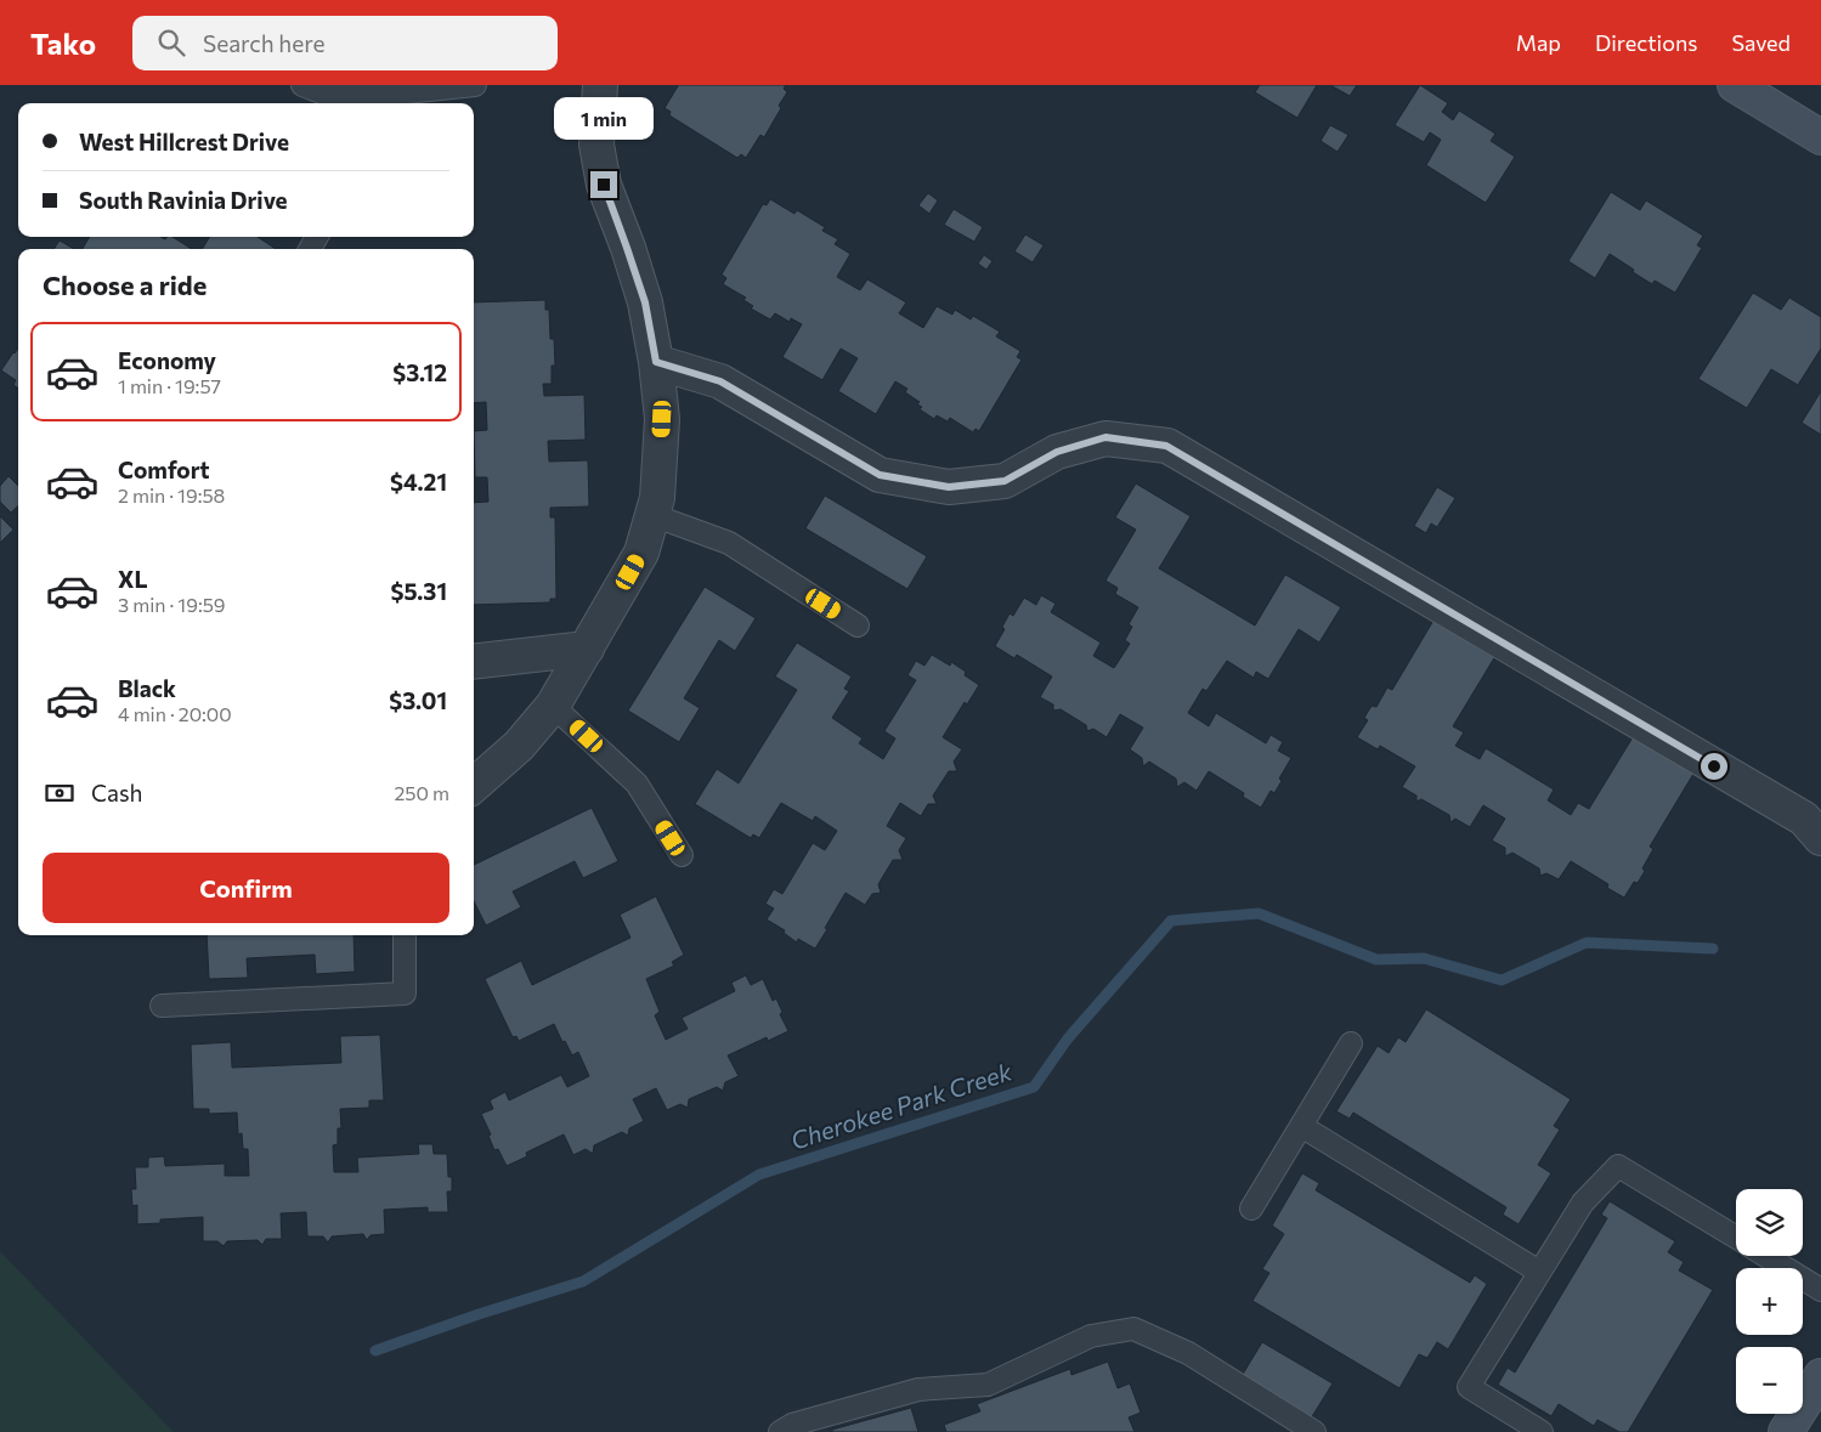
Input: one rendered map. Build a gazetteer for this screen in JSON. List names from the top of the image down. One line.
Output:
{"water":["Cherokee Park Creek"],"page":{"header":"Tako","search":"Search here","nav":["Map","Directions","Saved"],"bubble":"1 min","banner":["West Hillcrest Drive","South Ravinia Drive"],"heading":"Choose a ride","list":[{"name":"Economy","note":"1 min · 19:57","value":"$3.12"},{"name":"Comfort","note":"2 min · 19:58","value":"$4.21"},{"name":"XL","note":"3 min · 19:59","value":"$5.31"},{"name":"Black","note":"4 min · 20:00","value":"$3.01"}],"pay":["Cash","250 m"],"buttons":"Confirm","map_buttons":["+","−"]}}
